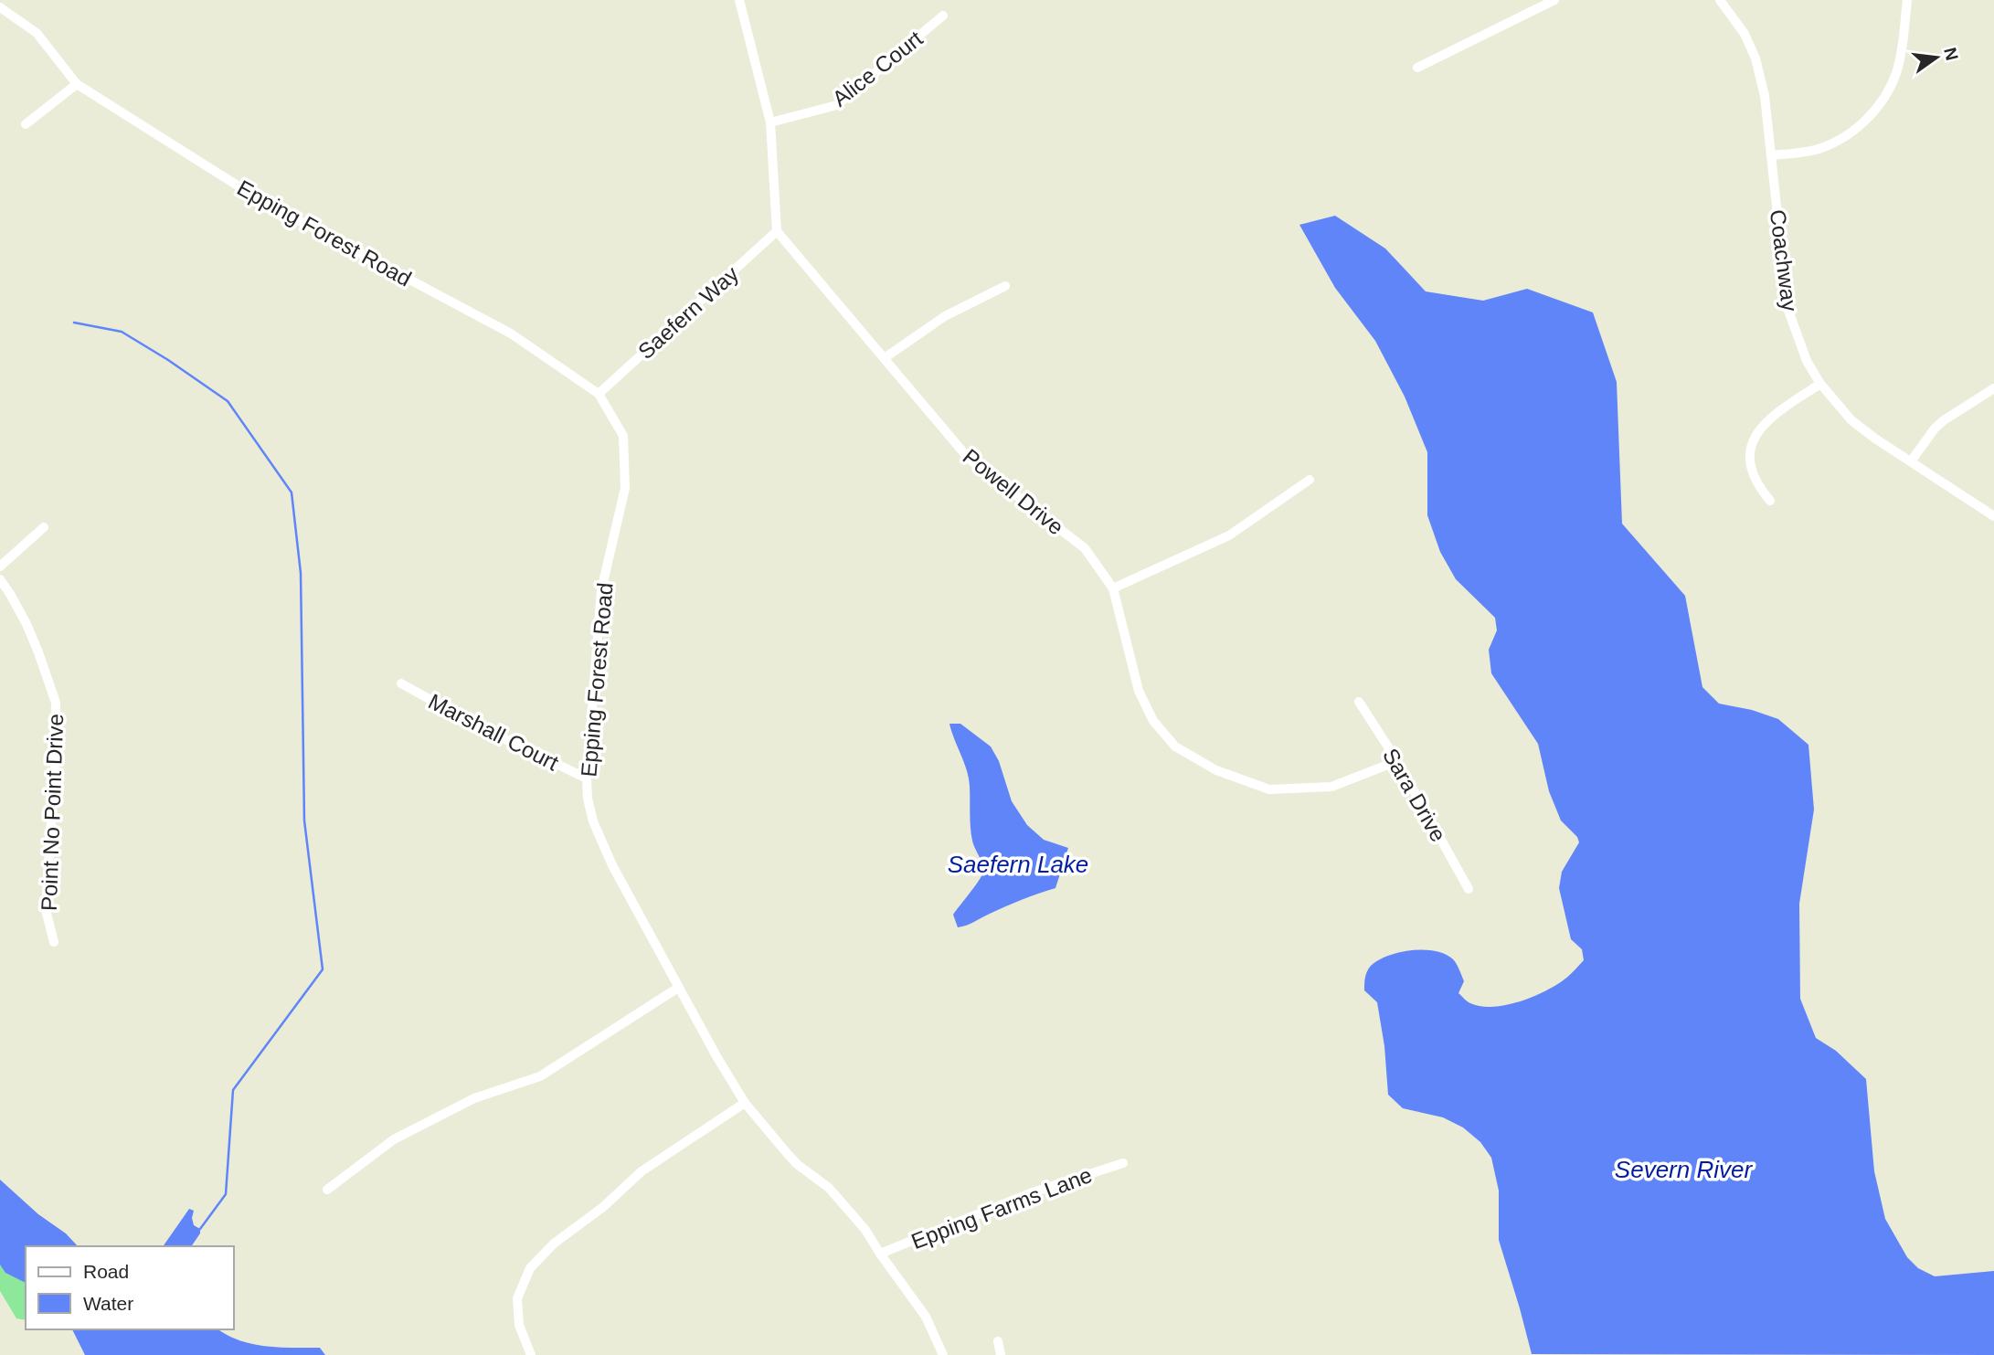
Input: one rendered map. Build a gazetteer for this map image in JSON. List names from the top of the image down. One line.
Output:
{"streets":{"street":["Alice Court","Epping Forest Road","Coachway","Saefern Way","Powell Drive","Marshall Court","Sara Drive","Point No Point Drive","Epping Farms Lane"]},"crossings":[["Epping Forest Road","Saefern Way"],["Epping Forest Road","Marshall Court"],["Epping Forest Road","Epping Farms Lane"],["Saefern Way","Powell Drive"],["Powell Drive","Sara Drive"]],"water":["Saefern Lake","Severn River"],"legend":["Road","Water"],"north":"right"}
